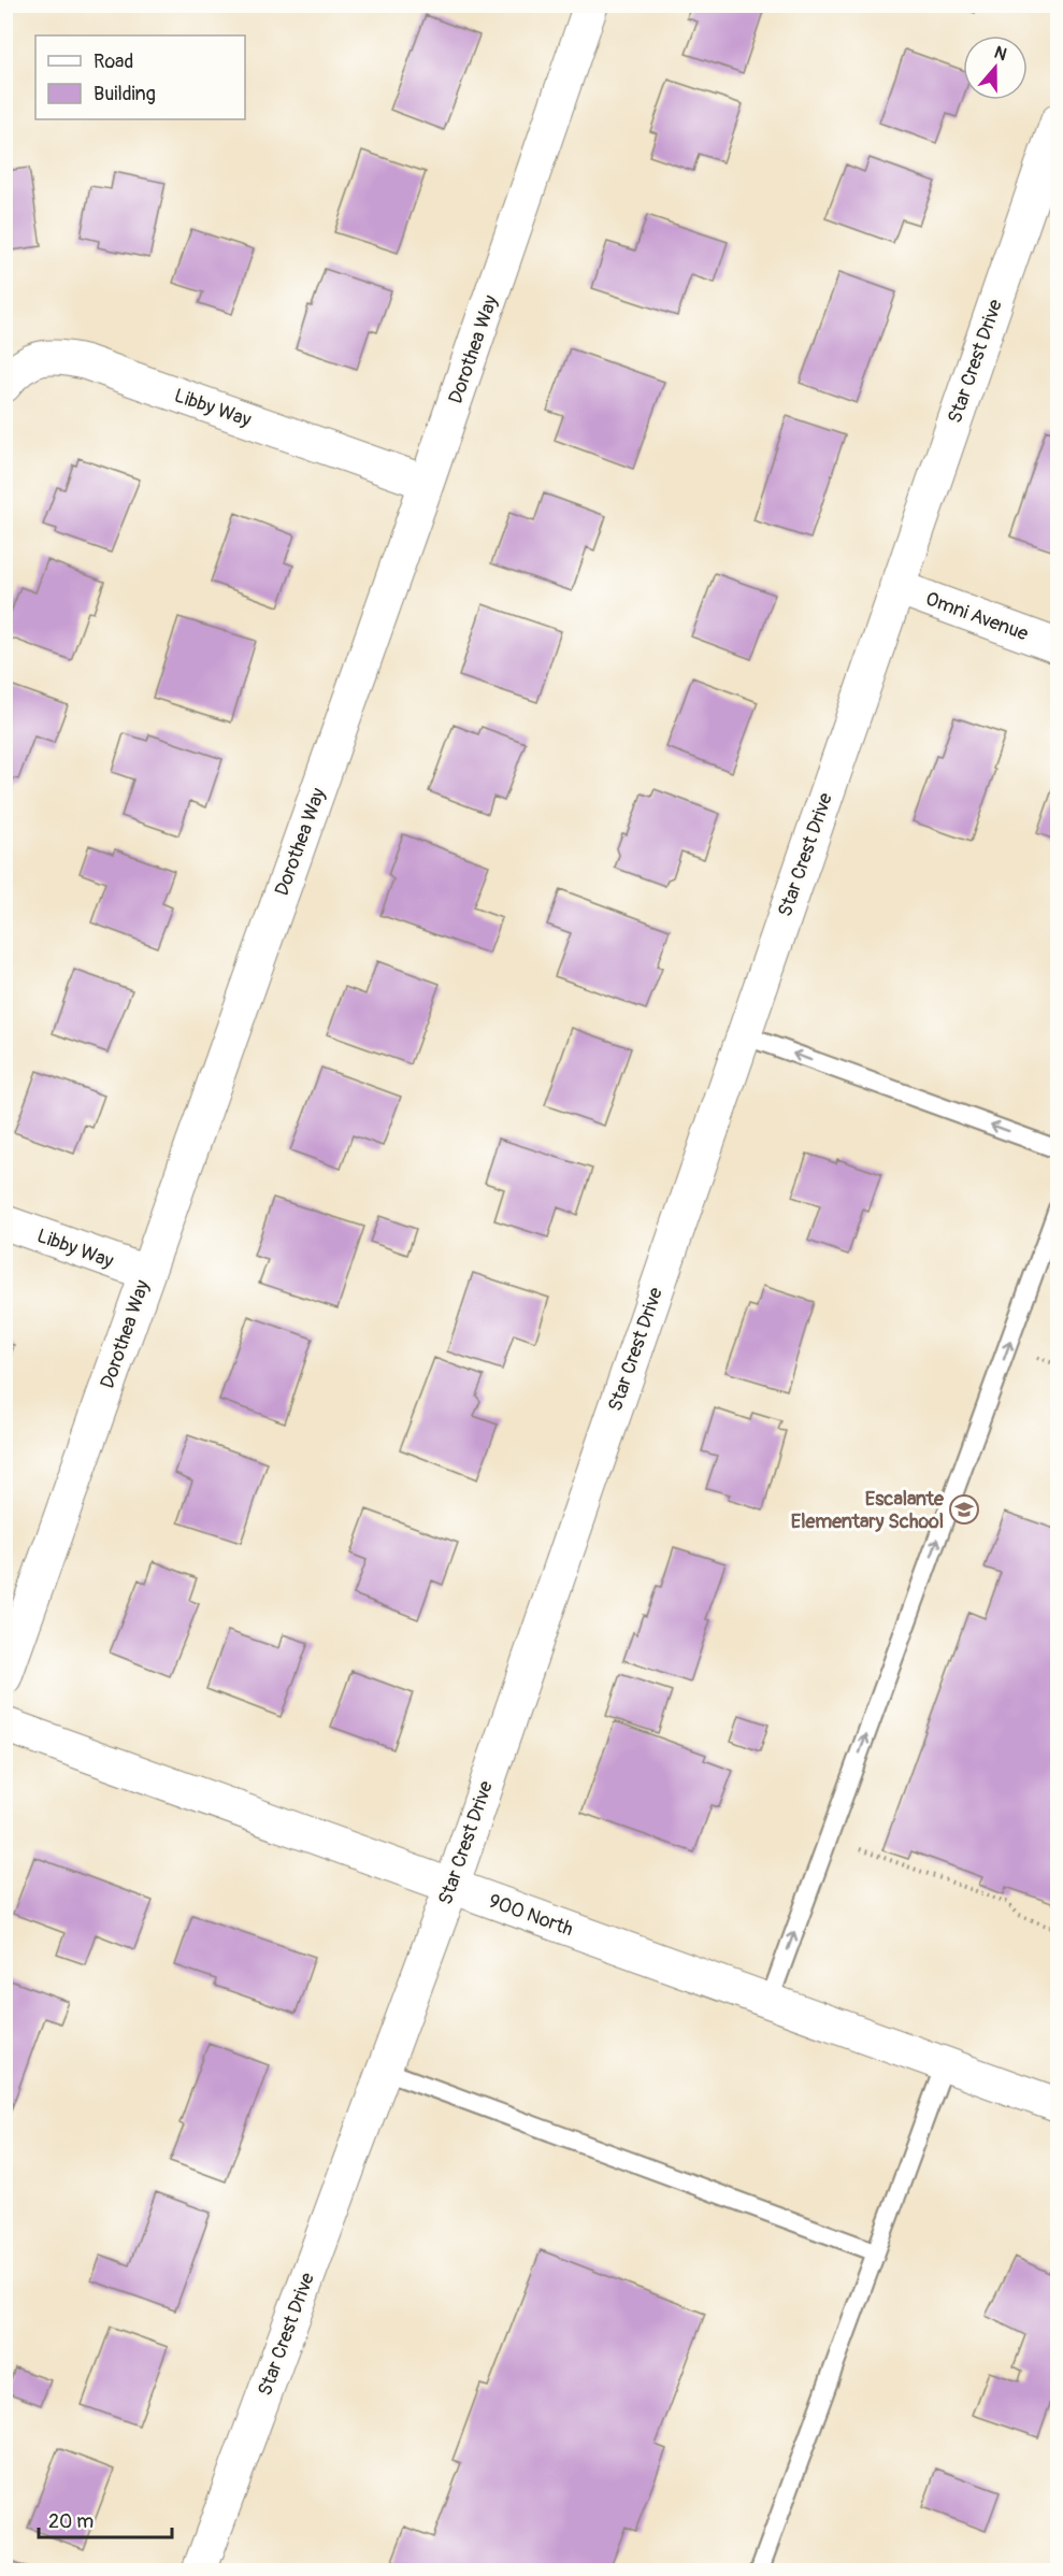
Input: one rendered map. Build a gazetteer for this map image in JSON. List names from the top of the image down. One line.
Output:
{"streets":{"street":["Dorothea Way","Star Crest Drive","Libby Way","Omni Avenue","900 North"]},"crossings":[["Dorothea Way","Libby Way"],["Star Crest Drive","Omni Avenue"],["Star Crest Drive","900 North"]],"places":{"school or university":["Escalante Elementary School"]},"legend":["Road","Building"],"scale_bar":"20 m","north":"top"}
